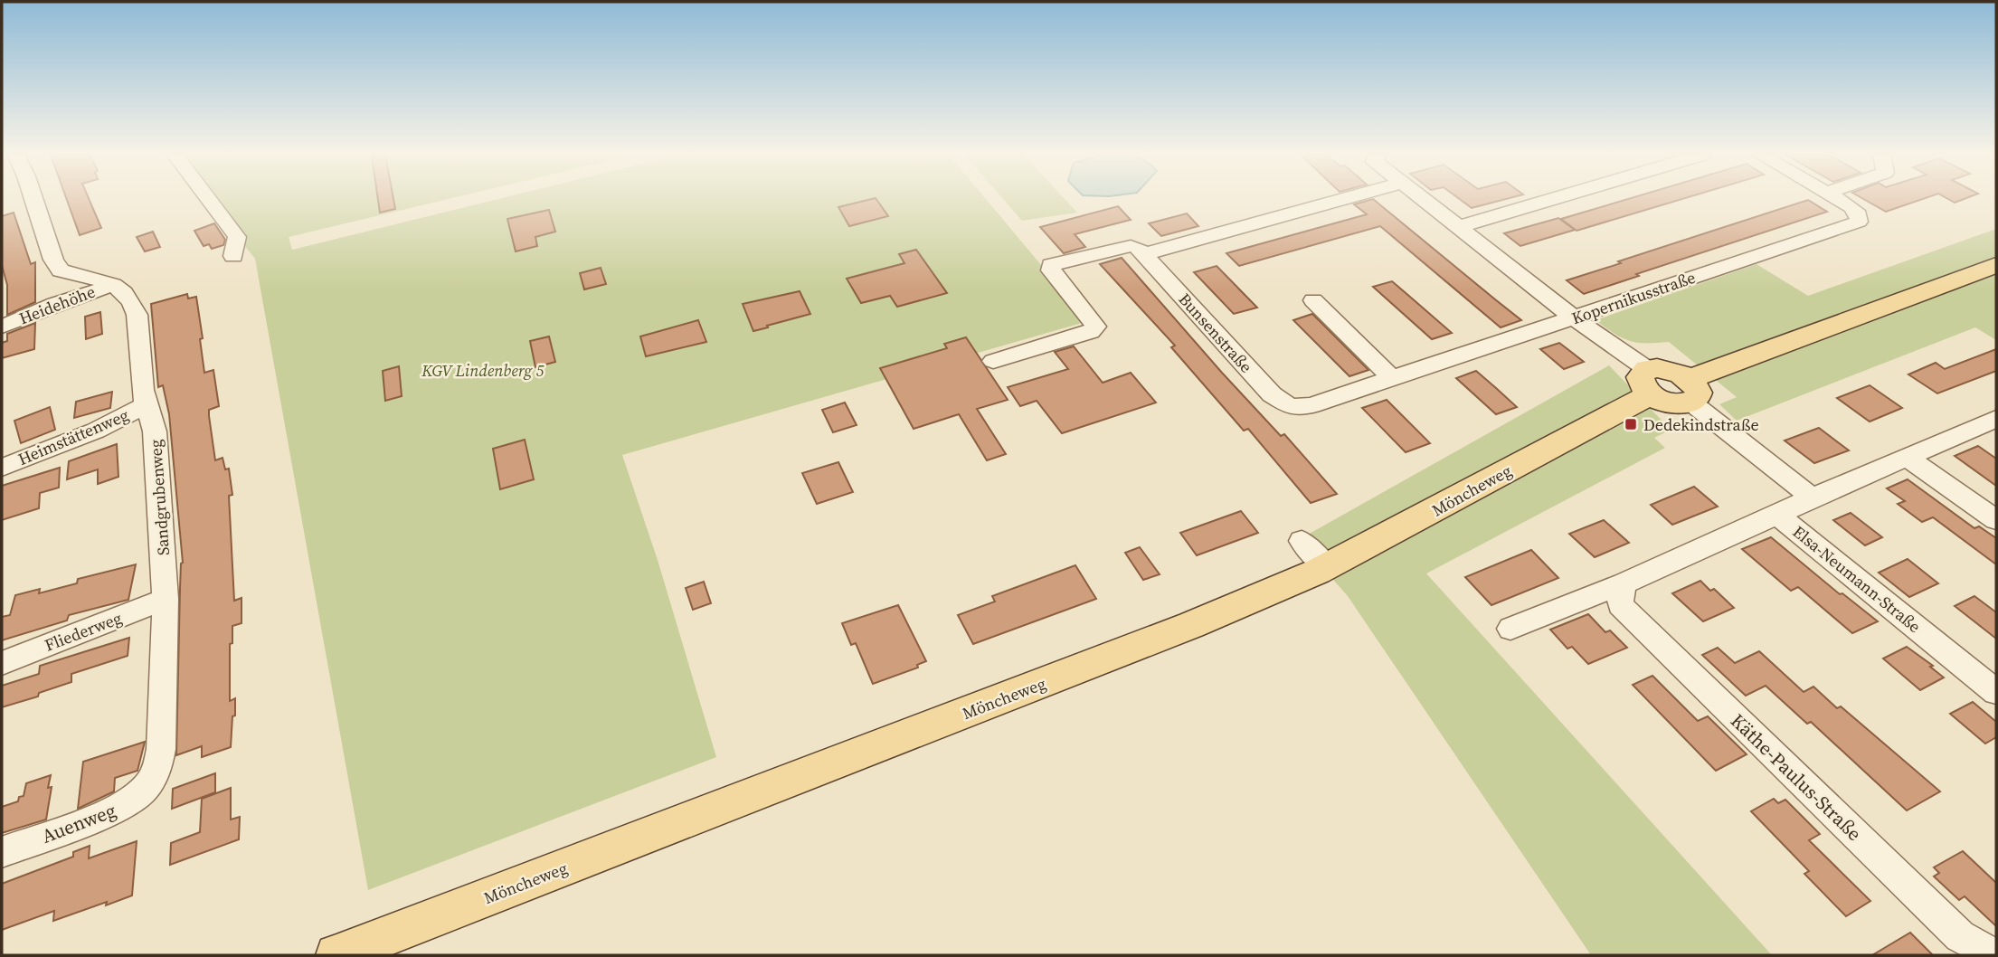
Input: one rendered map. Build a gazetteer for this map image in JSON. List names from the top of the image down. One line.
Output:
{"streets":{"main road":["Möncheweg"],"street":["Kopernikusstraße","Heidehöhe","Bunsenstraße","Heimstättenweg","Sandgrubenweg","Elsa-Neumann-Straße","Fliederweg","Käthe-Paulus-Straße","Auenweg"]},"crossings":[["Kopernikusstraße","Bunsenstraße"],["Heidehöhe","Sandgrubenweg"],["Heimstättenweg","Sandgrubenweg"],["Sandgrubenweg","Fliederweg"],["Sandgrubenweg","Auenweg"]],"parks":["KGV Lindenberg 5"],"places":{"transit":["Dedekindstraße"]}}
